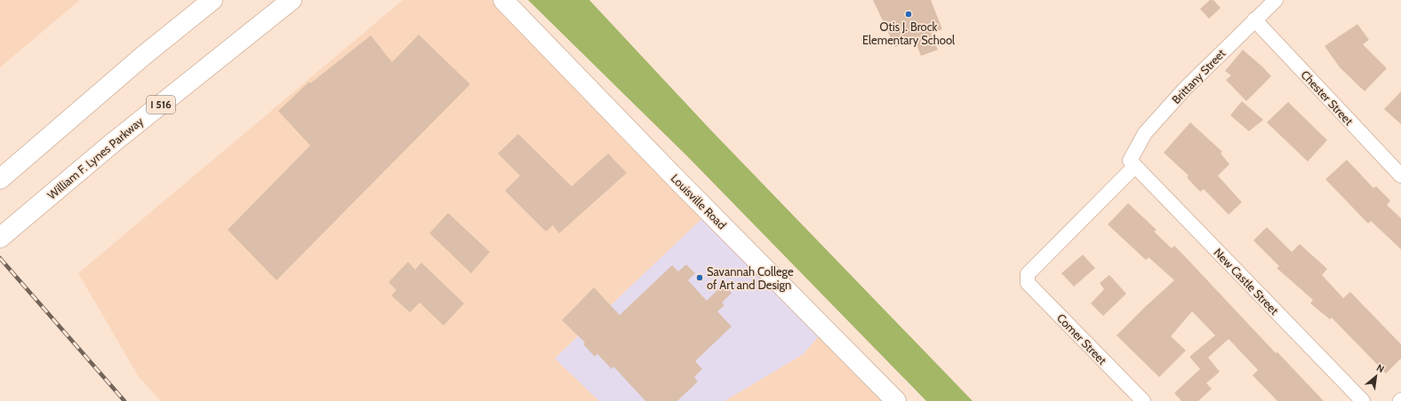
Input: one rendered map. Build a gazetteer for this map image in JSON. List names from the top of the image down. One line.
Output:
{"streets":{"main road":["I 516","William F. Lynes Parkway","Louisville Road"],"street":["Brittany Street","Chester Street","New Castle Street","Comer Street"]},"crossings":[["Brittany Street","Chester Street"],["Brittany Street","New Castle Street"],["Brittany Street","Comer Street"]],"places":["Otis J. Brock Elementary School","Savannah College of Art and Design"],"north":"top right"}
